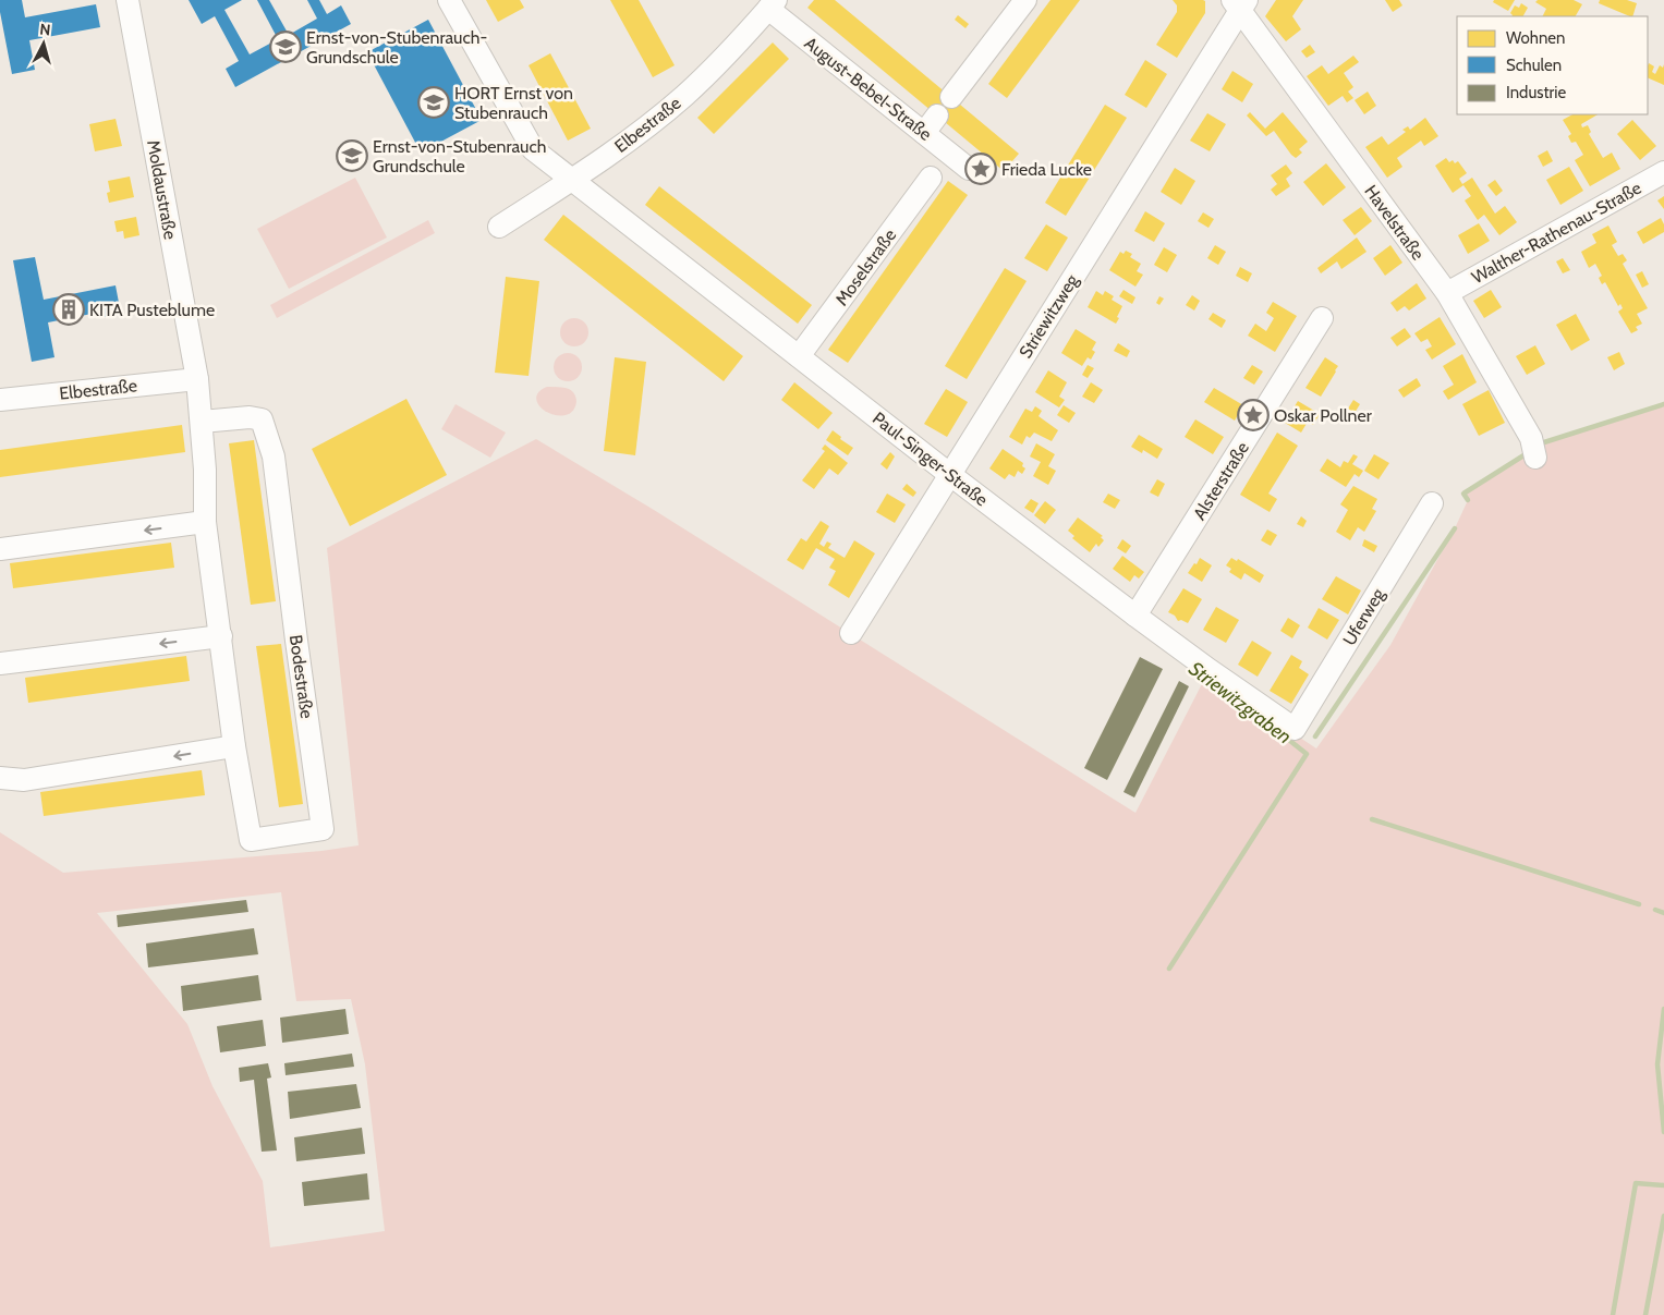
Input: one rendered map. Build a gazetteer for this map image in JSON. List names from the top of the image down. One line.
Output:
{"streets":{"street":["August-Bebel-Straße","Elbestraße","Moldaustraße","Havelstraße","Walther-Rathenau-Straße","Moselstraße","Striewitzweg","Paul-Singer-Straße","Alsterstraße","Uferweg","Bodestraße"]},"crossings":[["August-Bebel-Straße","Elbestraße"],["Elbestraße","Moldaustraße"],["Elbestraße","Paul-Singer-Straße"],["Elbestraße","Bodestraße"],["Moldaustraße","Bodestraße"],["Havelstraße","Walther-Rathenau-Straße"],["Havelstraße","Striewitzweg"],["Moselstraße","Paul-Singer-Straße"],["Striewitzweg","Paul-Singer-Straße"],["Paul-Singer-Straße","Alsterstraße"],["Paul-Singer-Straße","Uferweg"]],"water":["Striewitzgraben"],"places":{"school or university":["Ernst-von-Stubenrauch- Grundschule","HORT Ernst von Stubenrauch","Ernst-von-Stubenrauch Grundschule"],"place":["Frieda Lucke","Oskar Pollner"],"building":["KITA Pusteblume"]},"legend":["Wohnen","Schulen","Industrie"],"north":"top"}
